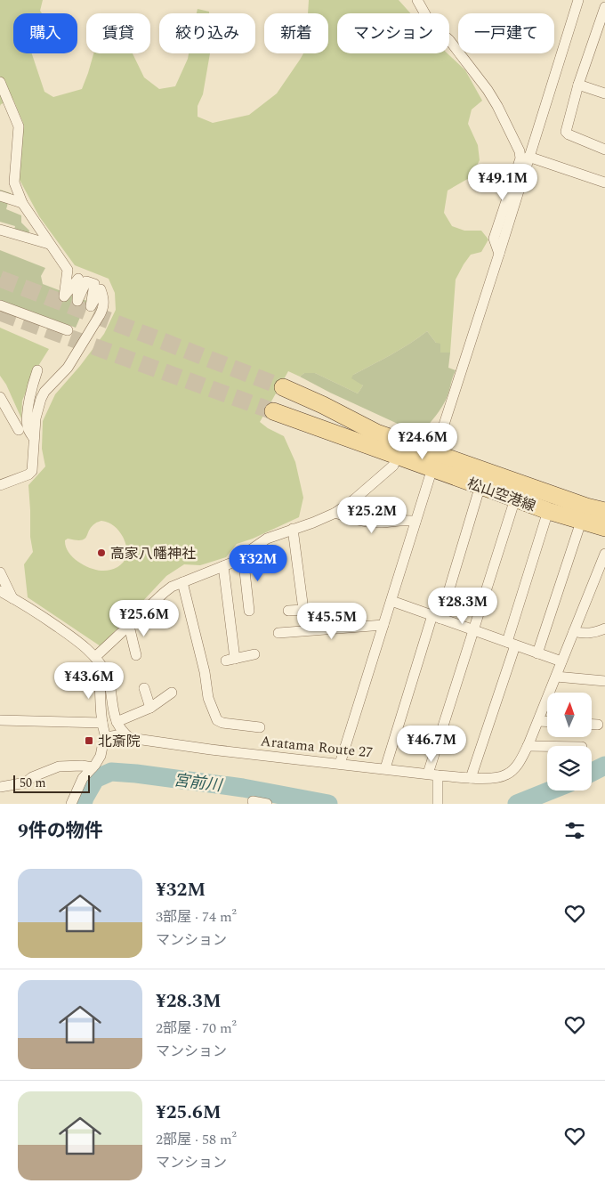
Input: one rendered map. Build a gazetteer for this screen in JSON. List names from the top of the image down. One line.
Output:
{"streets":{"main road":["松山空港線"],"street":["Aratama Route 27"]},"water":["宮前川"],"places":{"other":["高家八幡神社"],"transit":["北斎院"]},"scale_bar":"50 m","north":"top","page":{"chip":["購入","賃貸","絞り込み","新着","マンション","一戸建て"],"price":["¥49.1M","¥24.6M","¥25.2M","¥32M","¥28.3M","¥25.6M","¥45.5M","¥43.6M","¥46.7M"],"scale":"50 m","heading":"9件の物件","list":[{"name":"¥32M","note":"3部屋 · 74 m² · マンション"},{"name":"¥28.3M","note":"2部屋 · 70 m² · マンション"},{"name":"¥25.6M","note":"2部屋 · 58 m² · マンション"}]}}
